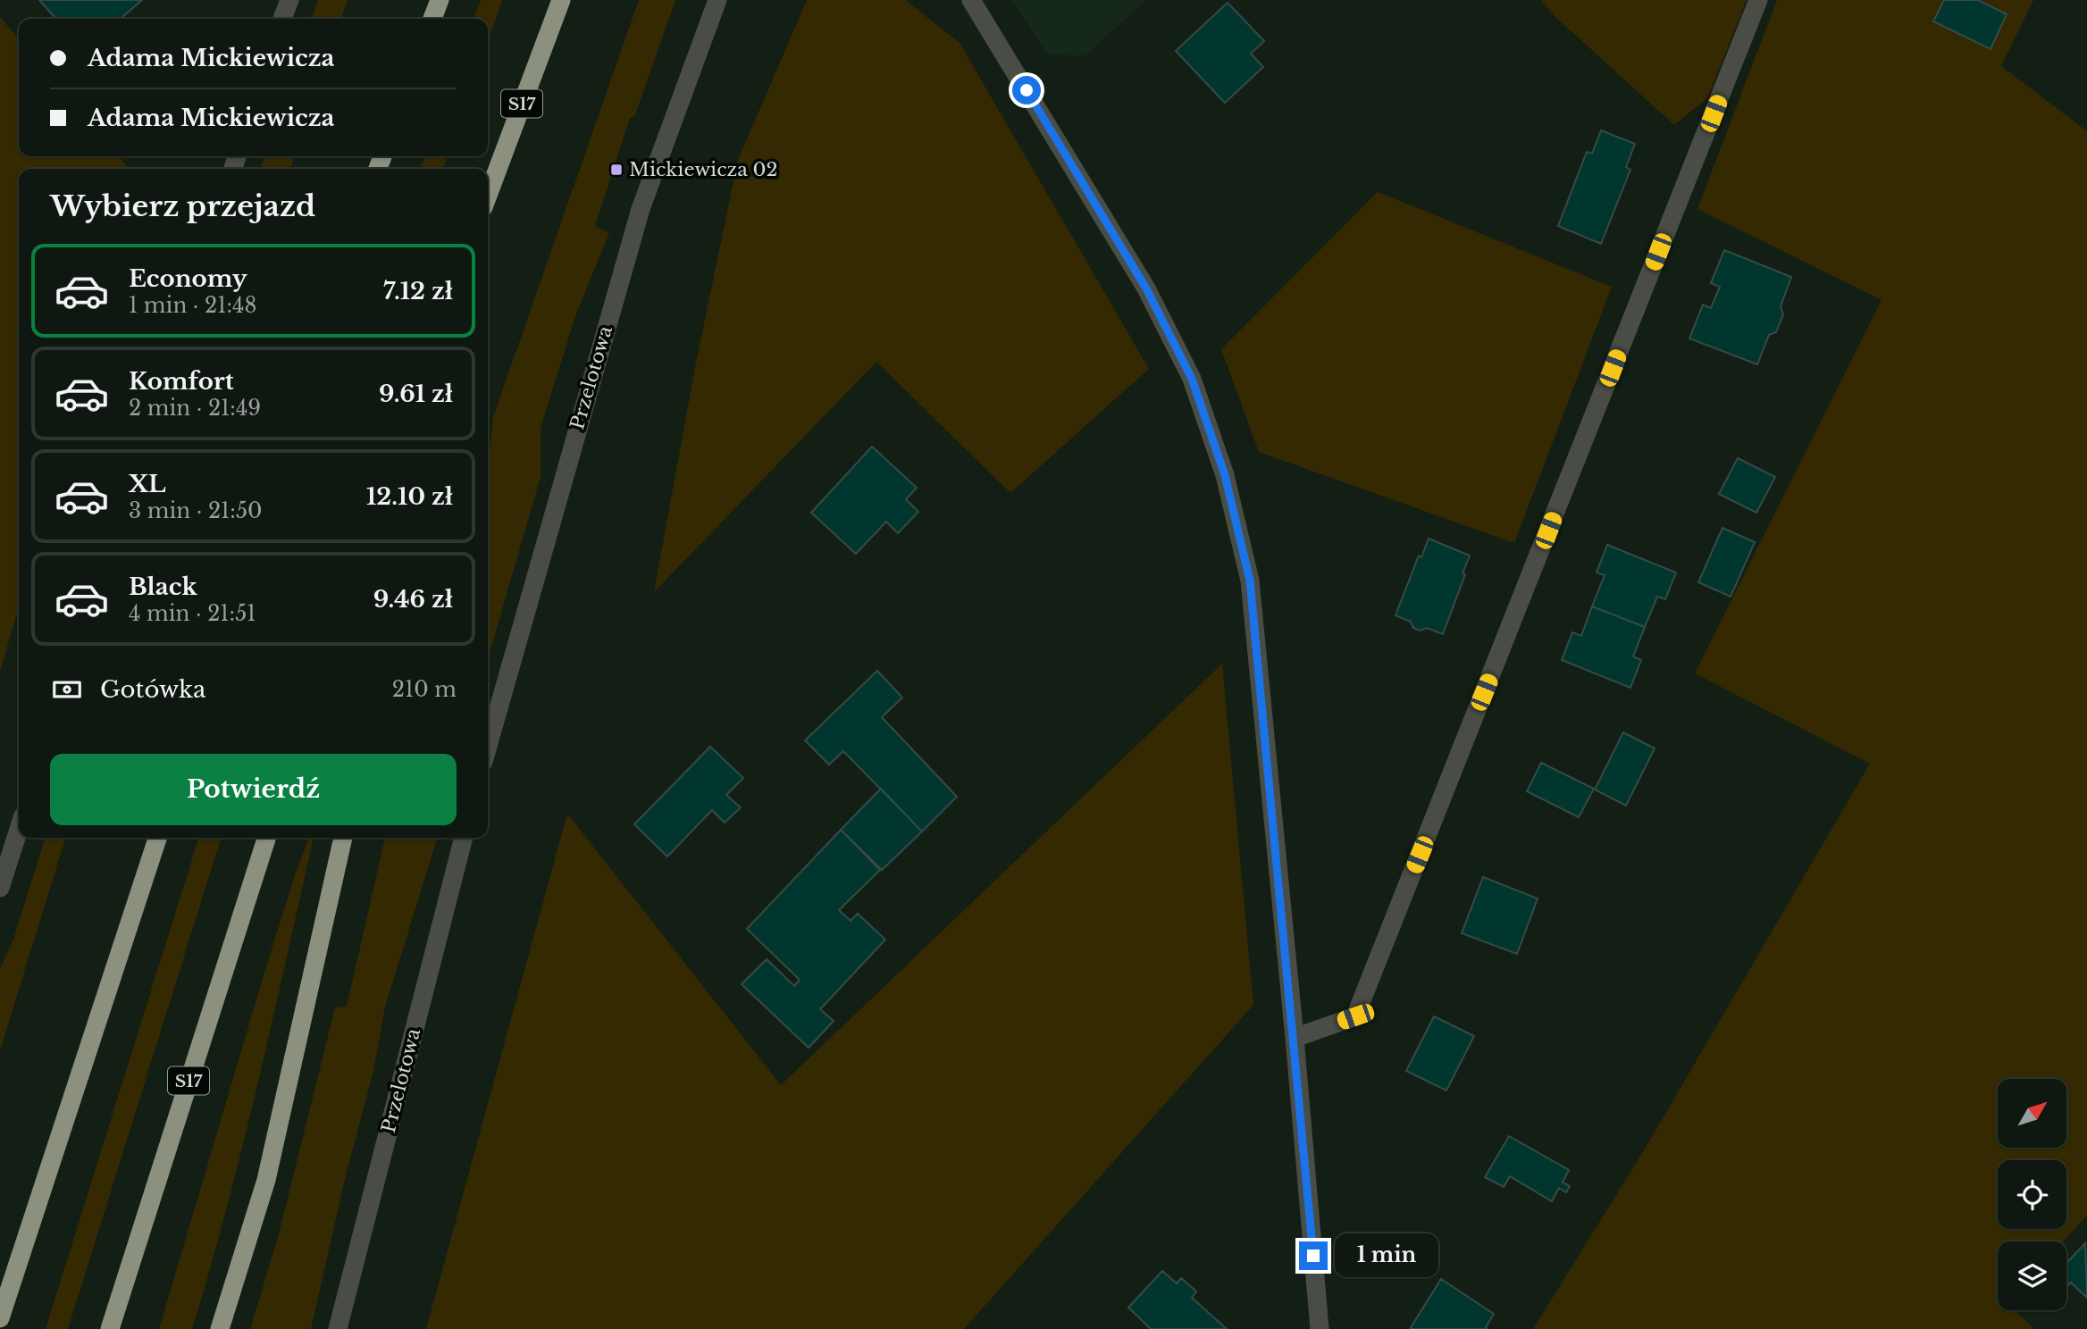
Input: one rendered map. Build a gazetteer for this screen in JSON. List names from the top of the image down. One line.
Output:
{"streets":{"highway":["S17"],"street":["Przelotowa"]},"places":{"transit":["Mickiewicza 02"]},"north":"top right","page":{"banner":["Adama Mickiewicza","Adama Mickiewicza"],"heading":"Wybierz przejazd","list":[{"name":"Economy","note":"1 min · 21:48","value":"7.12 zł"},{"name":"Komfort","note":"2 min · 21:49","value":"9.61 zł"},{"name":"XL","note":"3 min · 21:50","value":"12.10 zł"},{"name":"Black","note":"4 min · 21:51","value":"9.46 zł"}],"pay":["Gotówka","210 m"],"buttons":"Potwierdź","bubble":"1 min"}}
